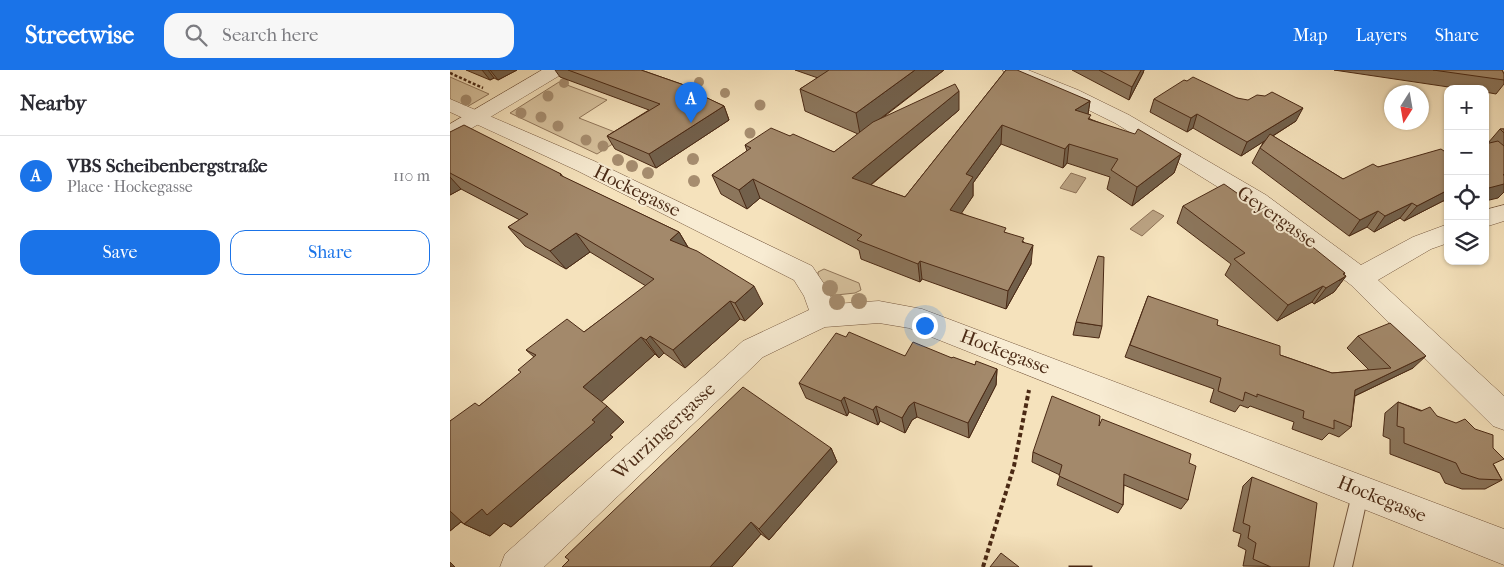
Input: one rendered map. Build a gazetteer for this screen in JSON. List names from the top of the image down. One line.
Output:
{"streets":{"street":["Hockegasse","Geyergasse","Wurzingergasse"]},"crossings":[["Hockegasse","Wurzingergasse"]],"north":"bottom","page":{"header":"Streetwise","search":"Search here","nav":["Map","Layers","Share"],"heading":"Nearby","pins":"A","map_buttons":["+","−"],"list":[{"mark":"A","name":"VBS Scheibenbergstraße","note":"Place · Hockegasse","value":"110 m"}],"buttons":["Save","Share"]}}
